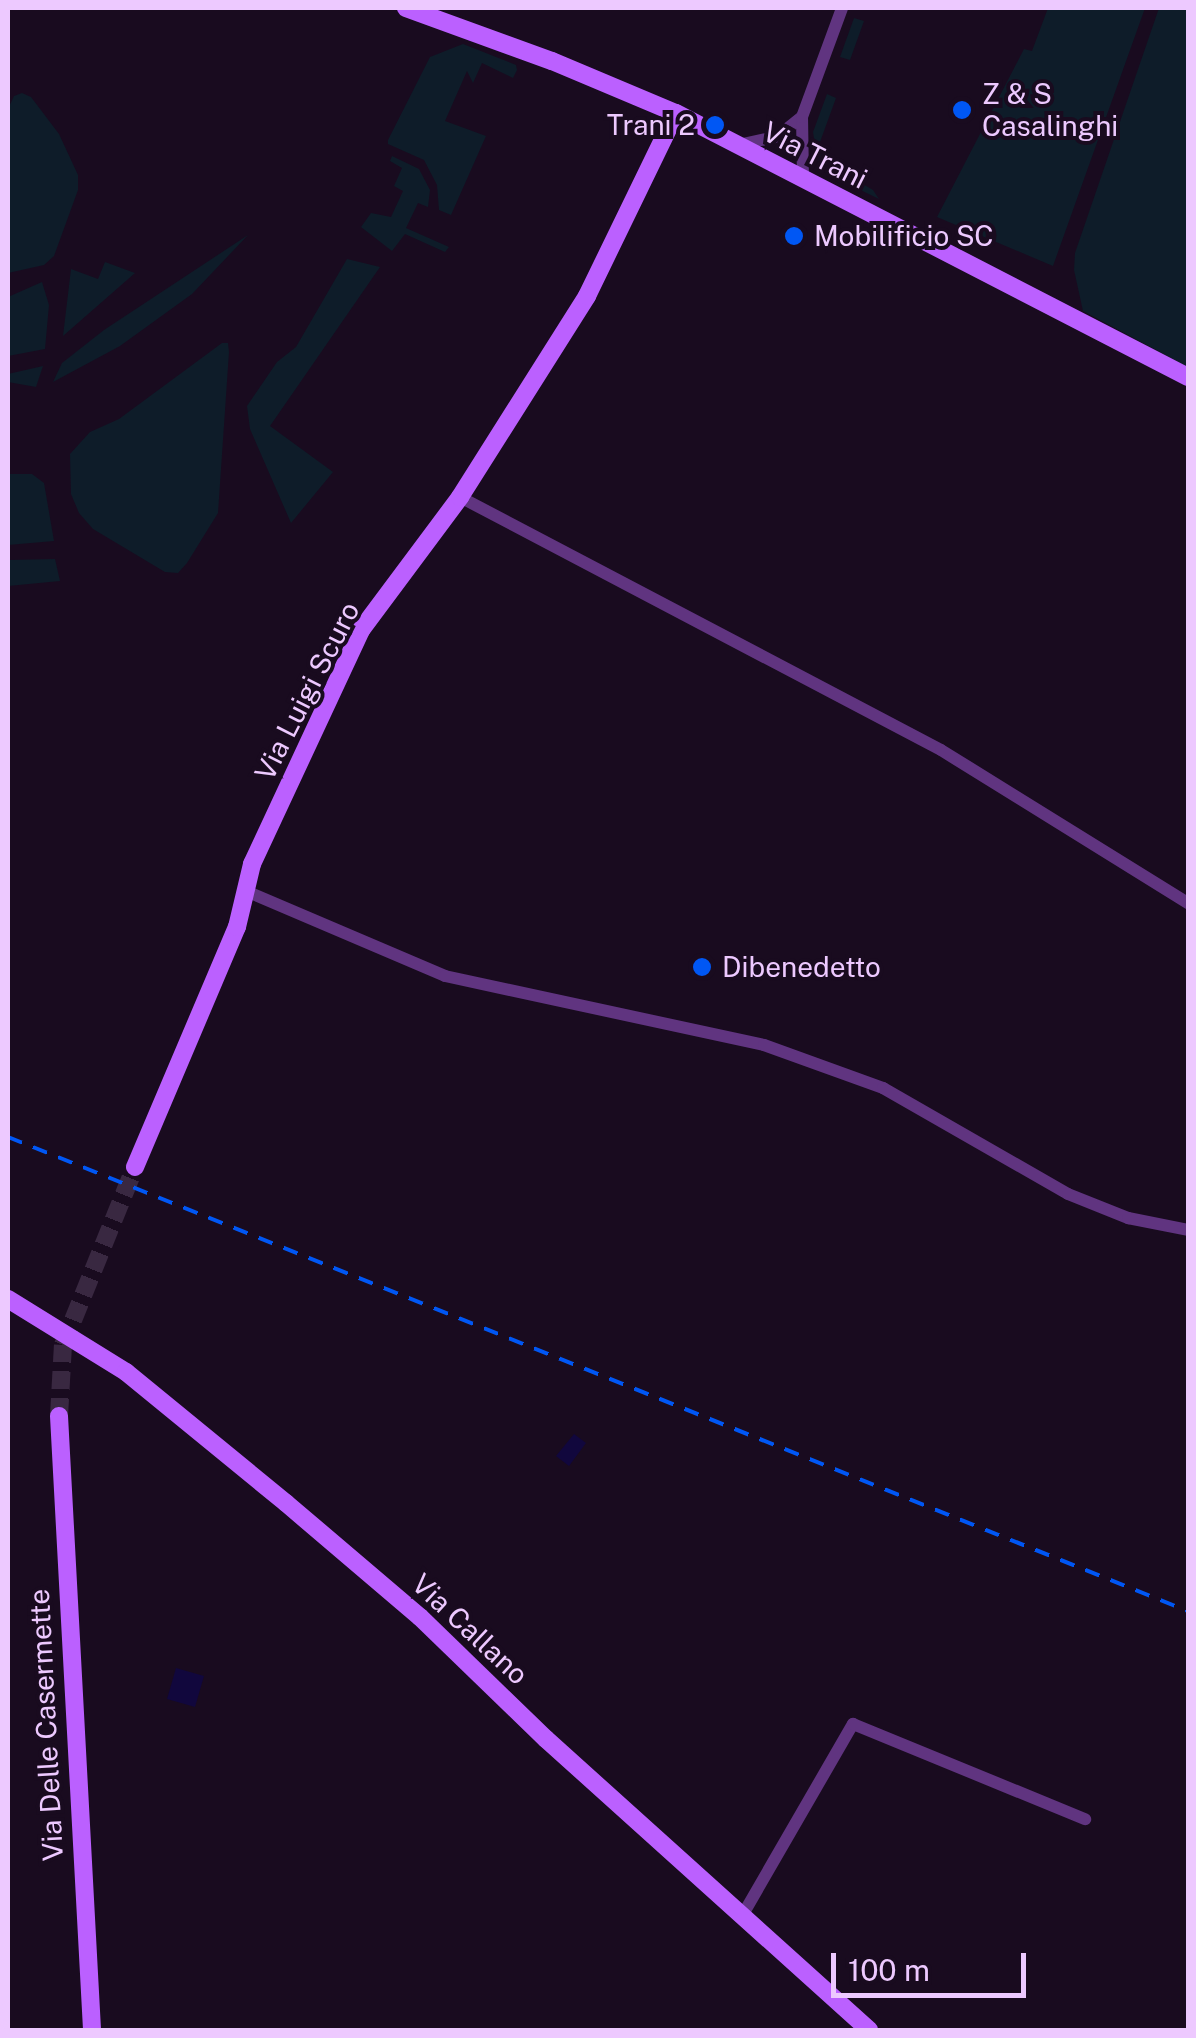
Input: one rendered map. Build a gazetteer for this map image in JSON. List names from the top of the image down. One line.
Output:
{"streets":{"main road":["Via Trani","Via Luigi Scuro","Via Callano","Via Delle Casermette"]},"crossings":[["Via Trani","Via Luigi Scuro"]],"places":["Z & S Casalinghi","Trani 2","Mobilificio SC","Dibenedetto"],"scale_bar":"100 m"}
